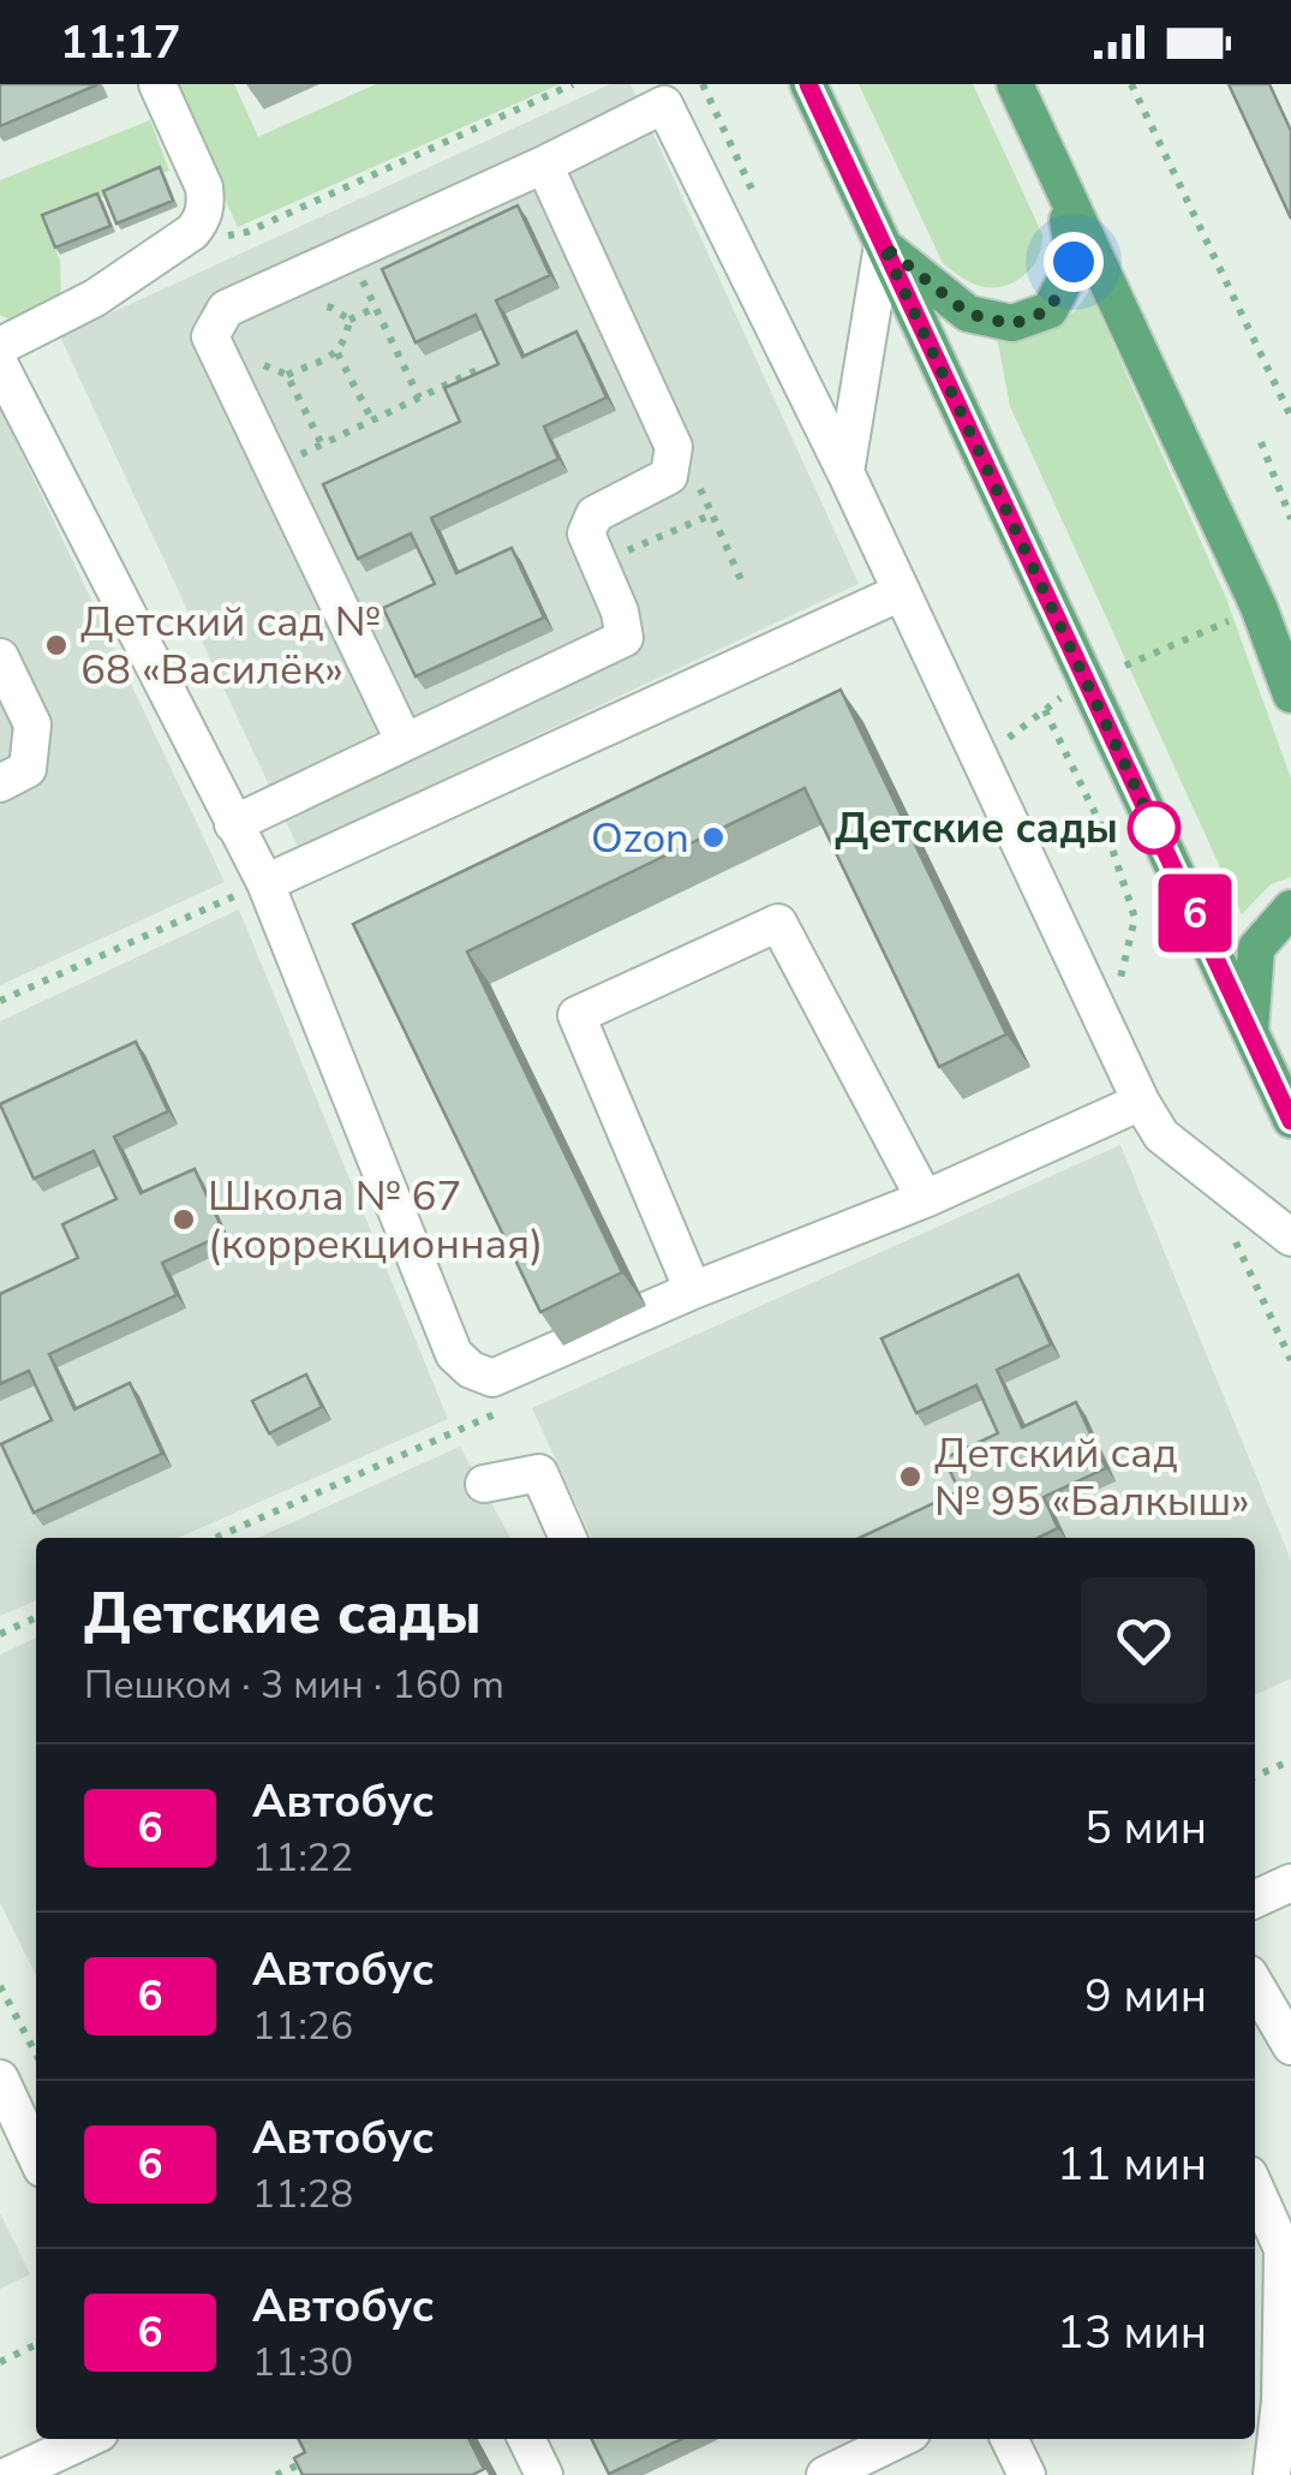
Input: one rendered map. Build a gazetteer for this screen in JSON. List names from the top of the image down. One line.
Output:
{"places":["Детский сад № 68 «Василёк»","Детские сады","Ozon","Школа № 67 (коррекционная)","Детский сад № 95 «Балкыш»"],"lines":["bus line 6"],"page":{"status":"11:17","on_map":"6","heading":["Детские сады","Пешком · 3 мин · 160 m"],"list":[{"mark":"6","name":"Автобус","note":"11:22","value":"5 мин"},{"mark":"6","name":"Автобус","note":"11:26","value":"9 мин"},{"mark":"6","name":"Автобус","note":"11:28","value":"11 мин"},{"mark":"6","name":"Автобус","note":"11:30","value":"13 мин"}]}}
